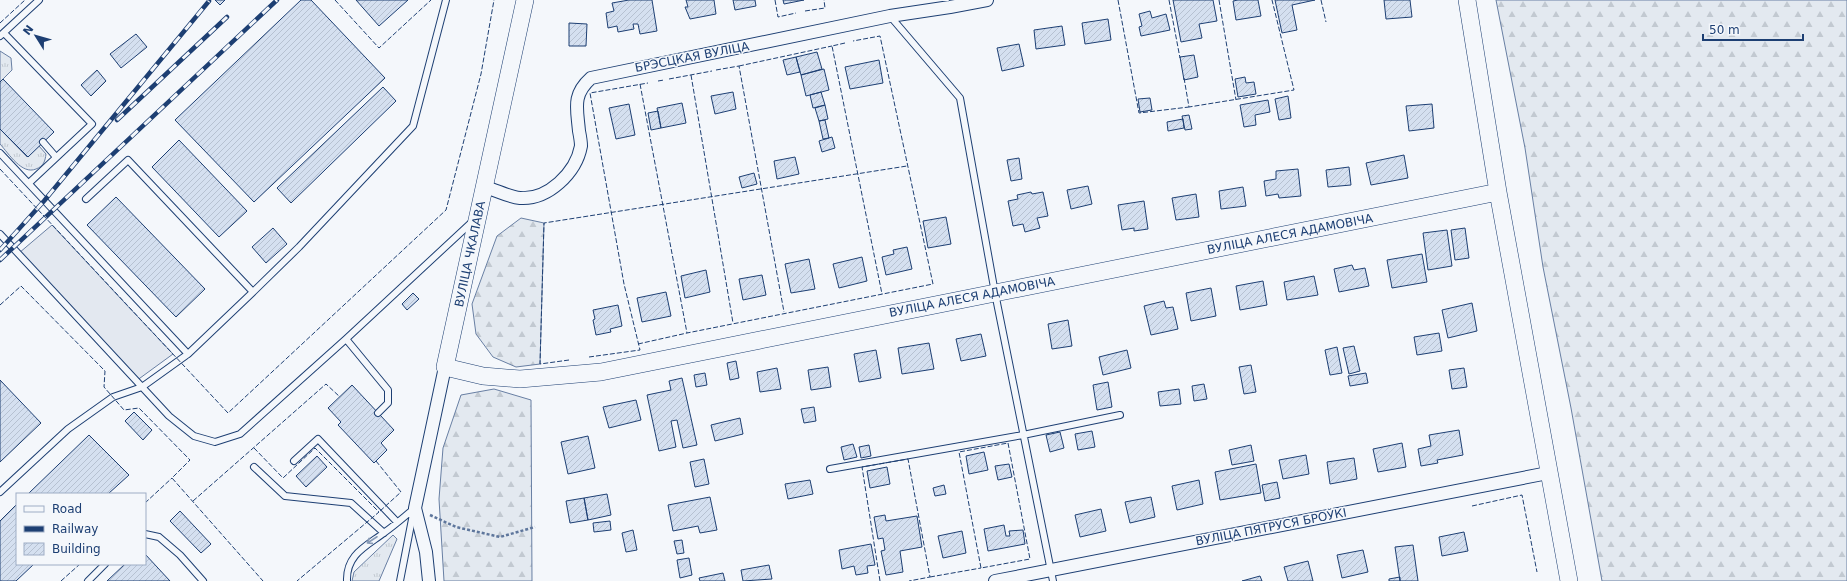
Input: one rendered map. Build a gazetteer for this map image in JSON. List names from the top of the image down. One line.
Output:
{"streets":{"street":["БРЭСЦКАЯ ВУЛІЦА","ВУЛІЦА АЛЕСЯ АДАМОВІЧА","ВУЛІЦА ЧКАЛАВА","ВУЛІЦА ПЯТРУСЯ БРОЎКІ"]},"crossings":[["БРЭСЦКАЯ ВУЛІЦА","ВУЛІЦА ЧКАЛАВА"],["ВУЛІЦА АЛЕСЯ АДАМОВІЧА","ВУЛІЦА ЧКАЛАВА"]],"legend":["Road","Railway","Building"],"scale_bar":"50 m","north":"top left"}
